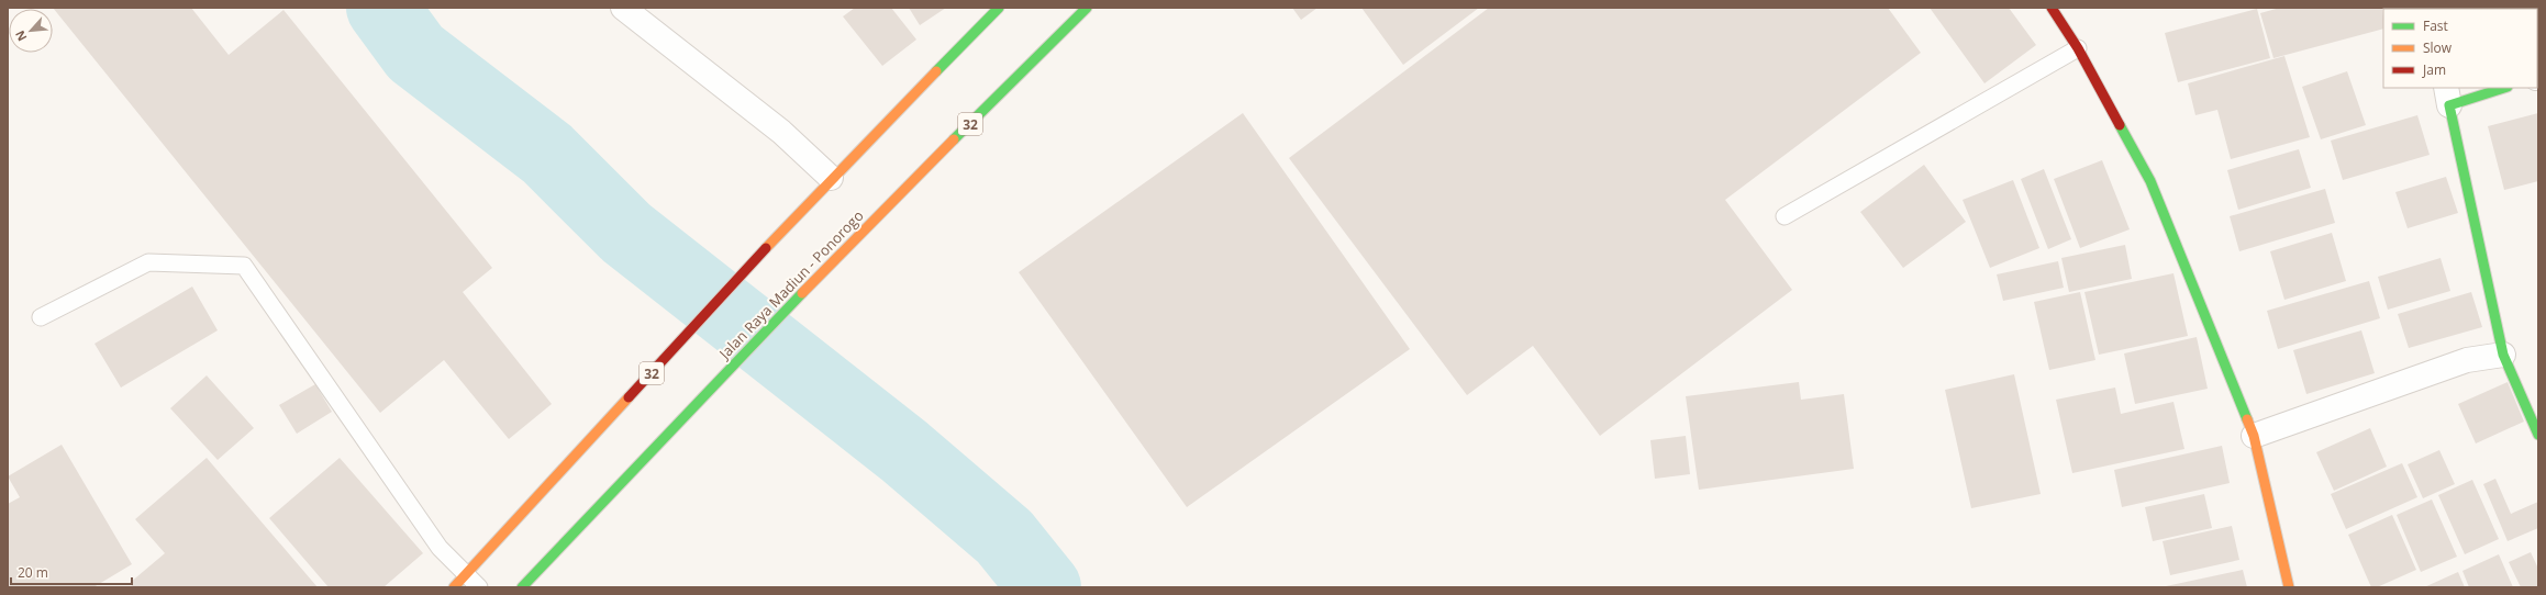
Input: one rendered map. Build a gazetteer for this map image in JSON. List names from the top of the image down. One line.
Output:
{"streets":{"main road":["32","Jalan Raya Madiun - Ponorogo"]},"legend":["Fast","Slow","Jam"],"scale_bar":"20 m","north":"bottom left"}
